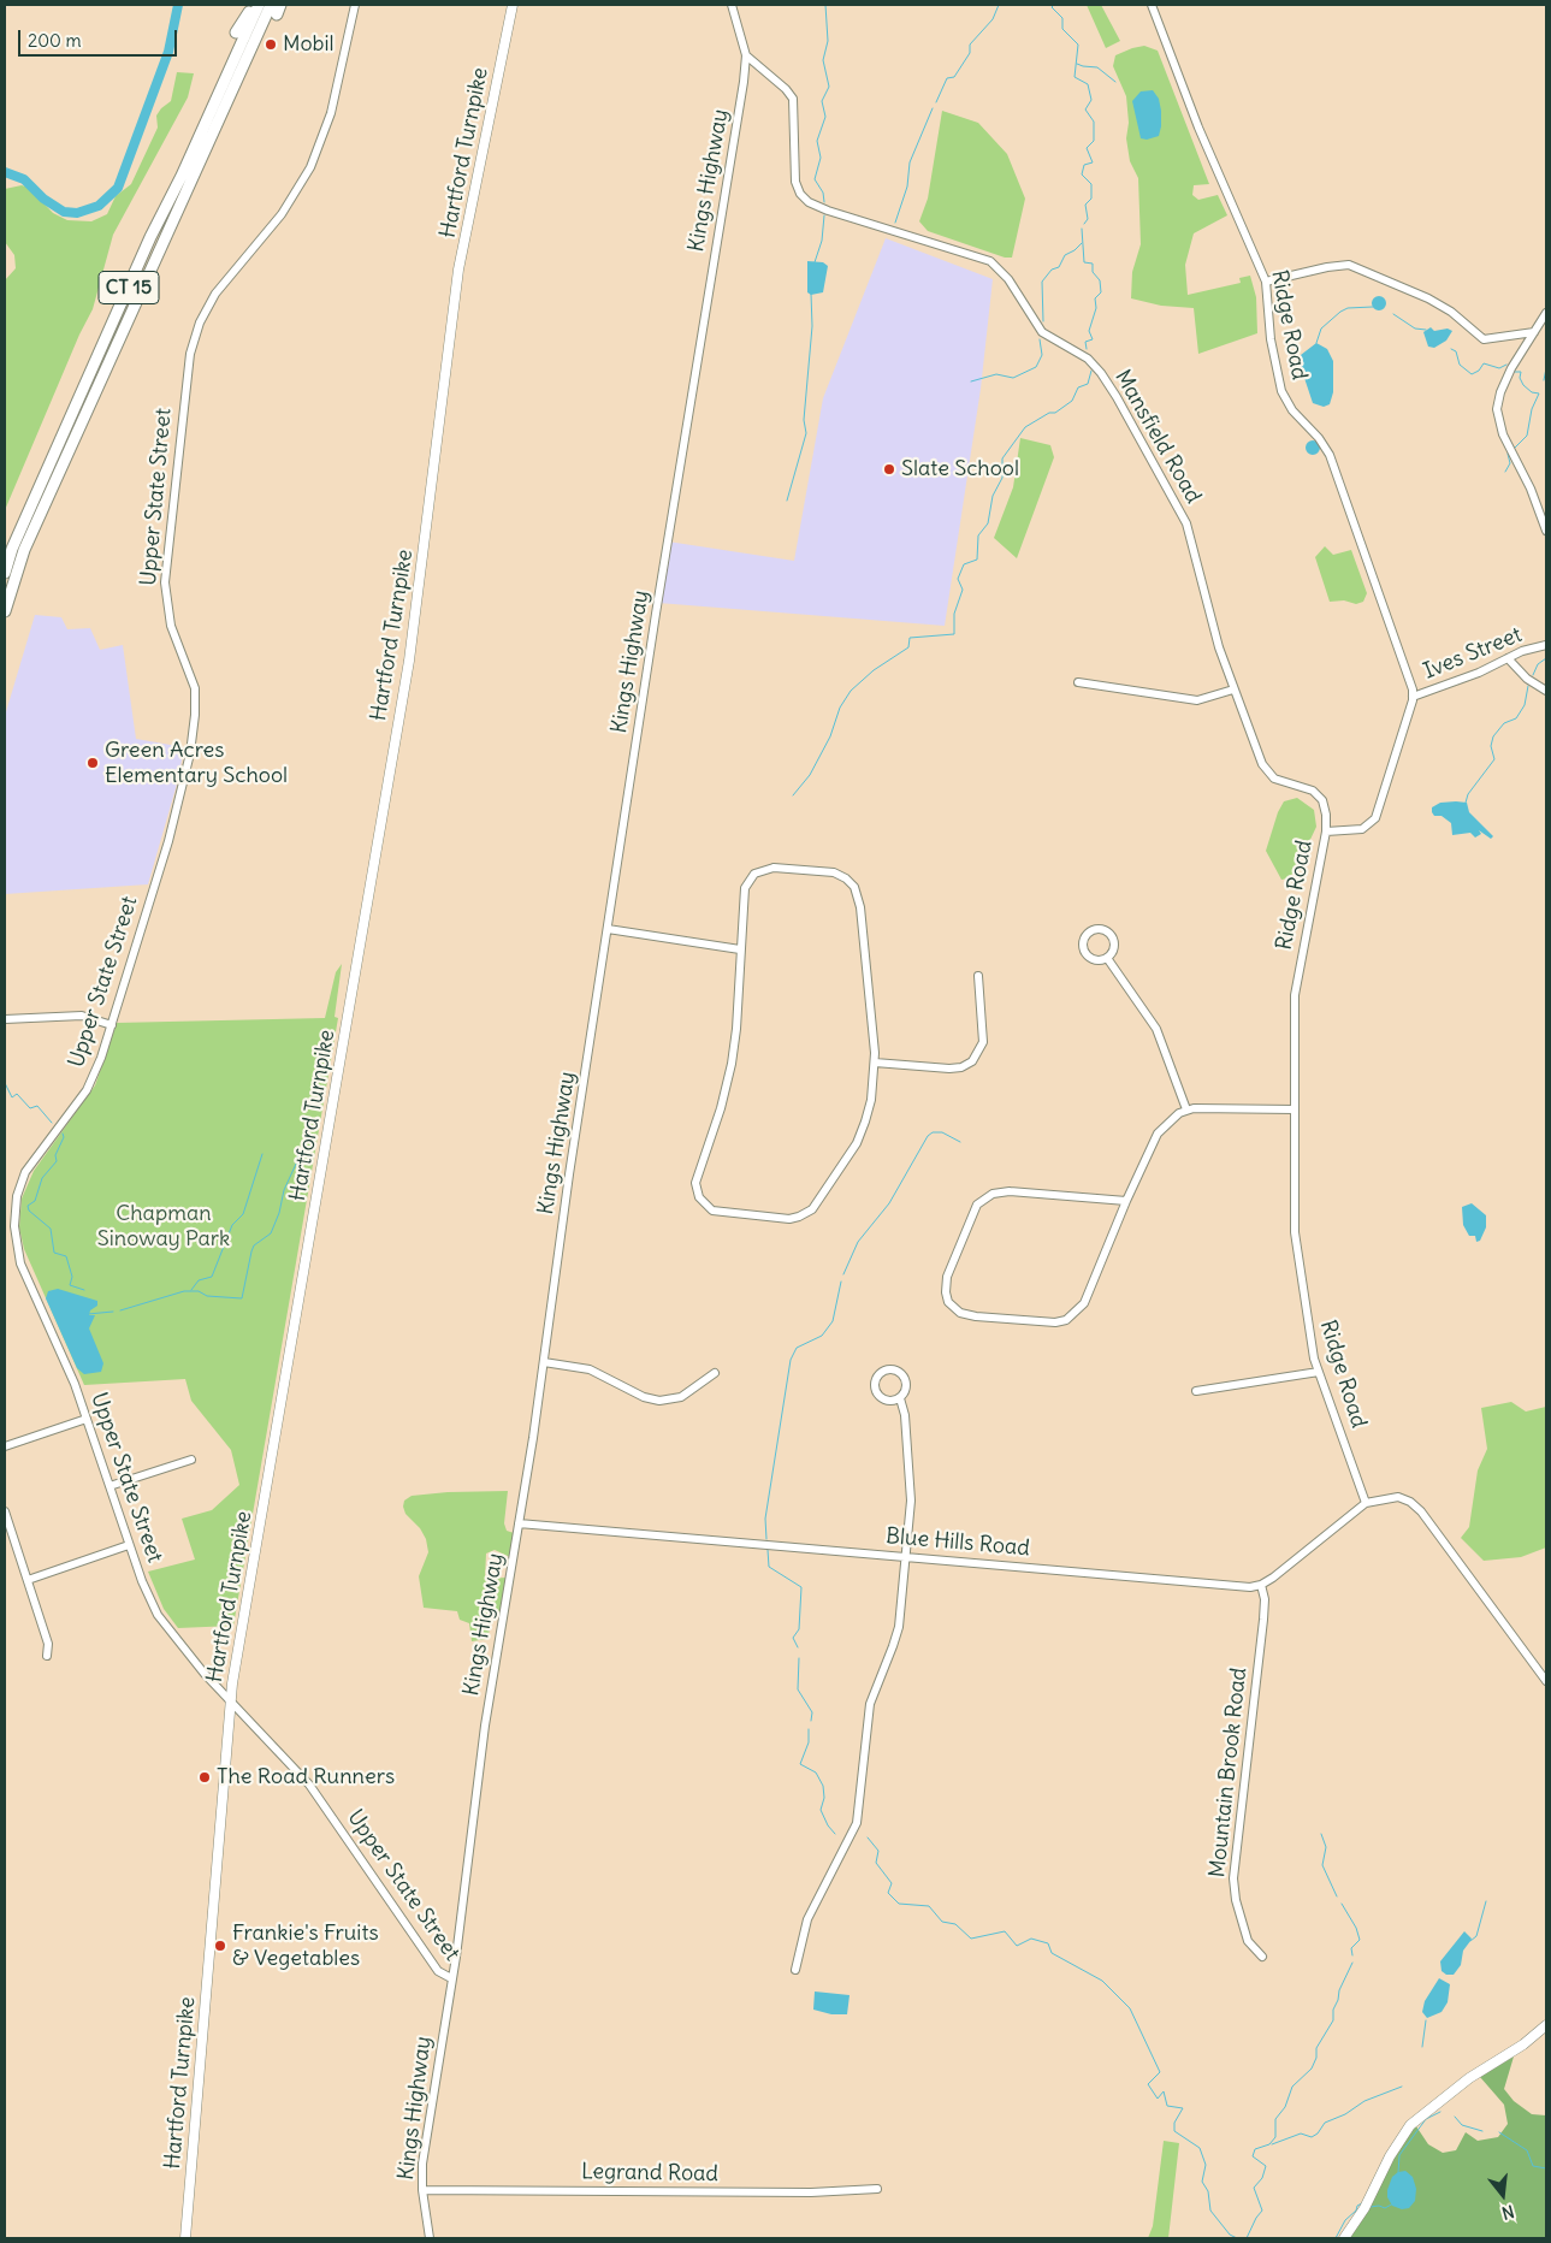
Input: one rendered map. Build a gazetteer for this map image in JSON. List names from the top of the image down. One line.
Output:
{"streets":{"highway":["CT 15"],"main road":["Hartford Turnpike"],"street":["Kings Highway","Ridge Road","Mansfield Road","Upper State Street","Ives Street","Blue Hills Road","Mountain Brook Road","Legrand Road"]},"crossings":[["Hartford Turnpike","Upper State Street"],["Kings Highway","Mansfield Road"],["Kings Highway","Upper State Street"],["Kings Highway","Blue Hills Road"],["Kings Highway","Legrand Road"],["Ridge Road","Mansfield Road"],["Ridge Road","Ives Street"],["Blue Hills Road","Mountain Brook Road"]],"parks":["Chapman Sinoway Park"],"places":["Mobil","Slate School","Green Acres Elementary School","The Road Runners","Frankie's Fruits & Vegetables"],"scale_bar":"200 m","north":"bottom"}
